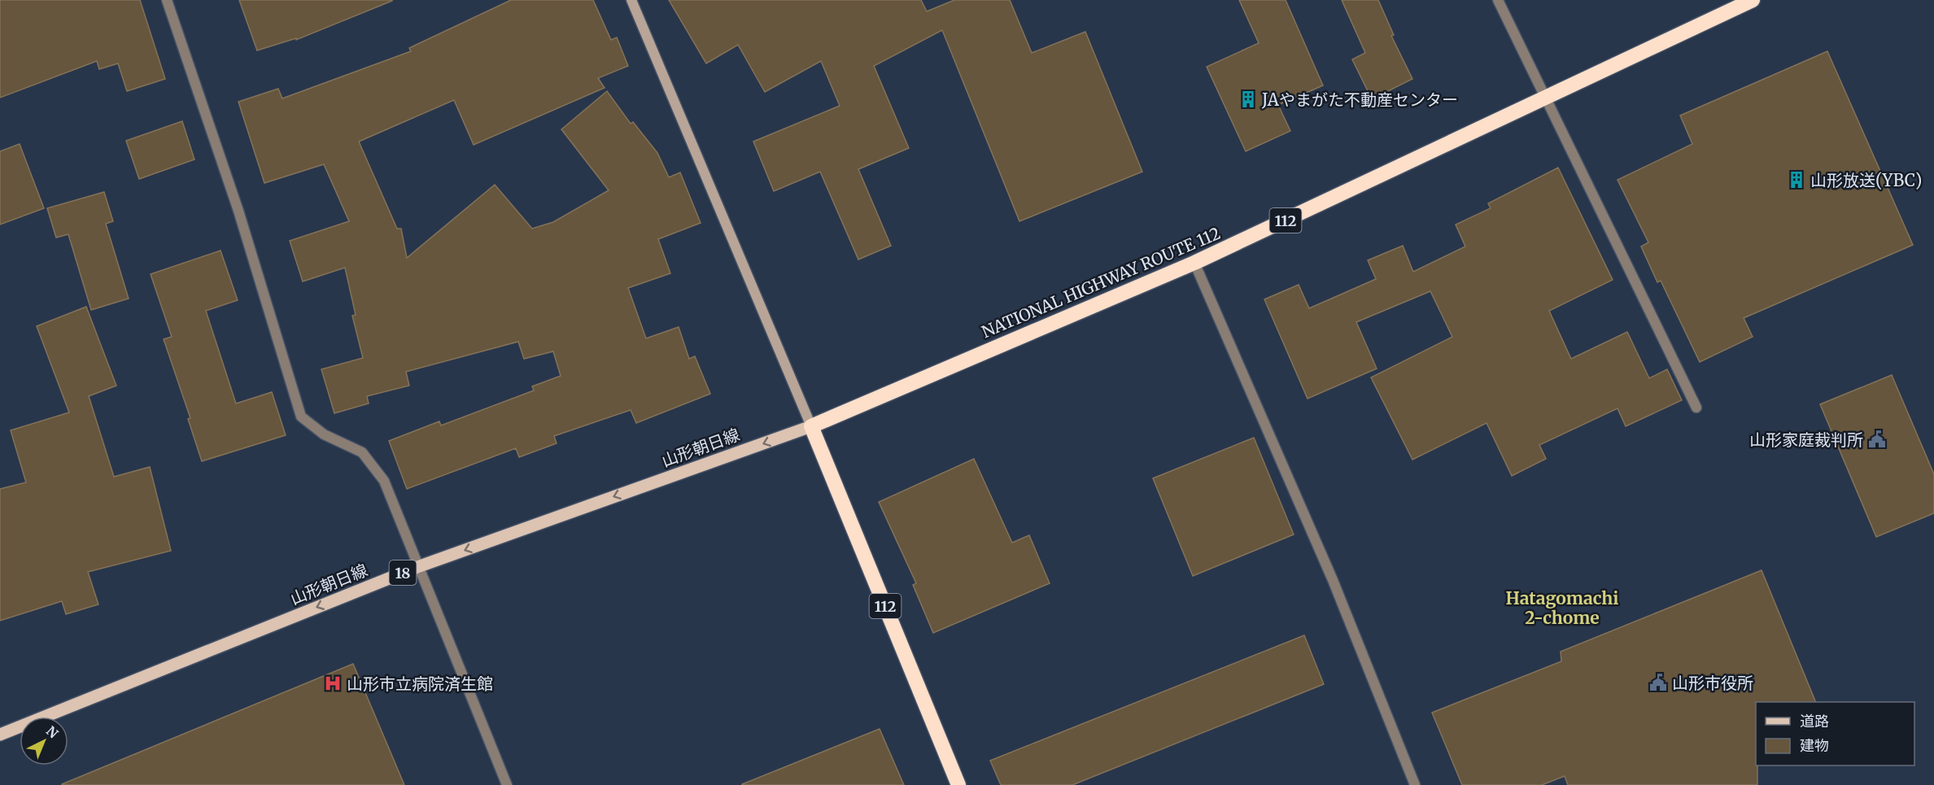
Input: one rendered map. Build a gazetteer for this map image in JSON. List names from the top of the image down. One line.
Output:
{"streets":{"highway":["112","NATIONAL HIGHWAY ROUTE 112"],"main road":["山形朝日線","18"]},"crossings":[["112","NATIONAL HIGHWAY ROUTE 112"],["112","山形朝日線"],["NATIONAL HIGHWAY ROUTE 112","山形朝日線"]],"one_way":["山形朝日線"],"districts":["Hatagomachi 2-chome"],"places":{"building":["JAやまがた不動産センター","山形放送(YBC)"],"public building":["山形家庭裁判所","山形市役所"],"hospital":["山形市立病院済生館"]},"legend":["道路","建物"],"north":"top right"}
